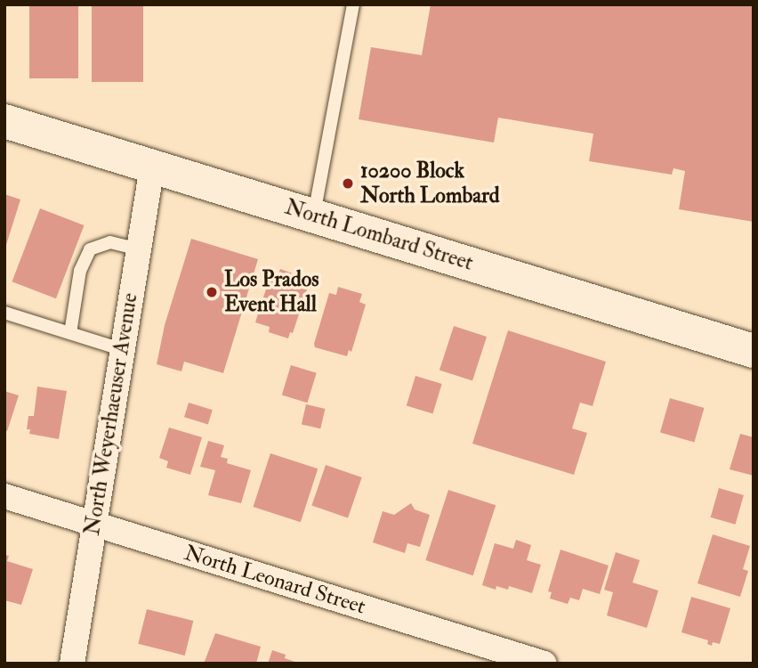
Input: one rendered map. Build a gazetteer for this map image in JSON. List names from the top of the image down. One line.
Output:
{"streets":{"main road":["North Lombard Street"],"street":["North Weyerhaeuser Avenue","North Leonard Street"]},"crossings":[["North Lombard Street","North Weyerhaeuser Avenue"],["North Weyerhaeuser Avenue","North Leonard Street"]],"places":["10200 Block North Lombard","Los Prados Event Hall"]}
